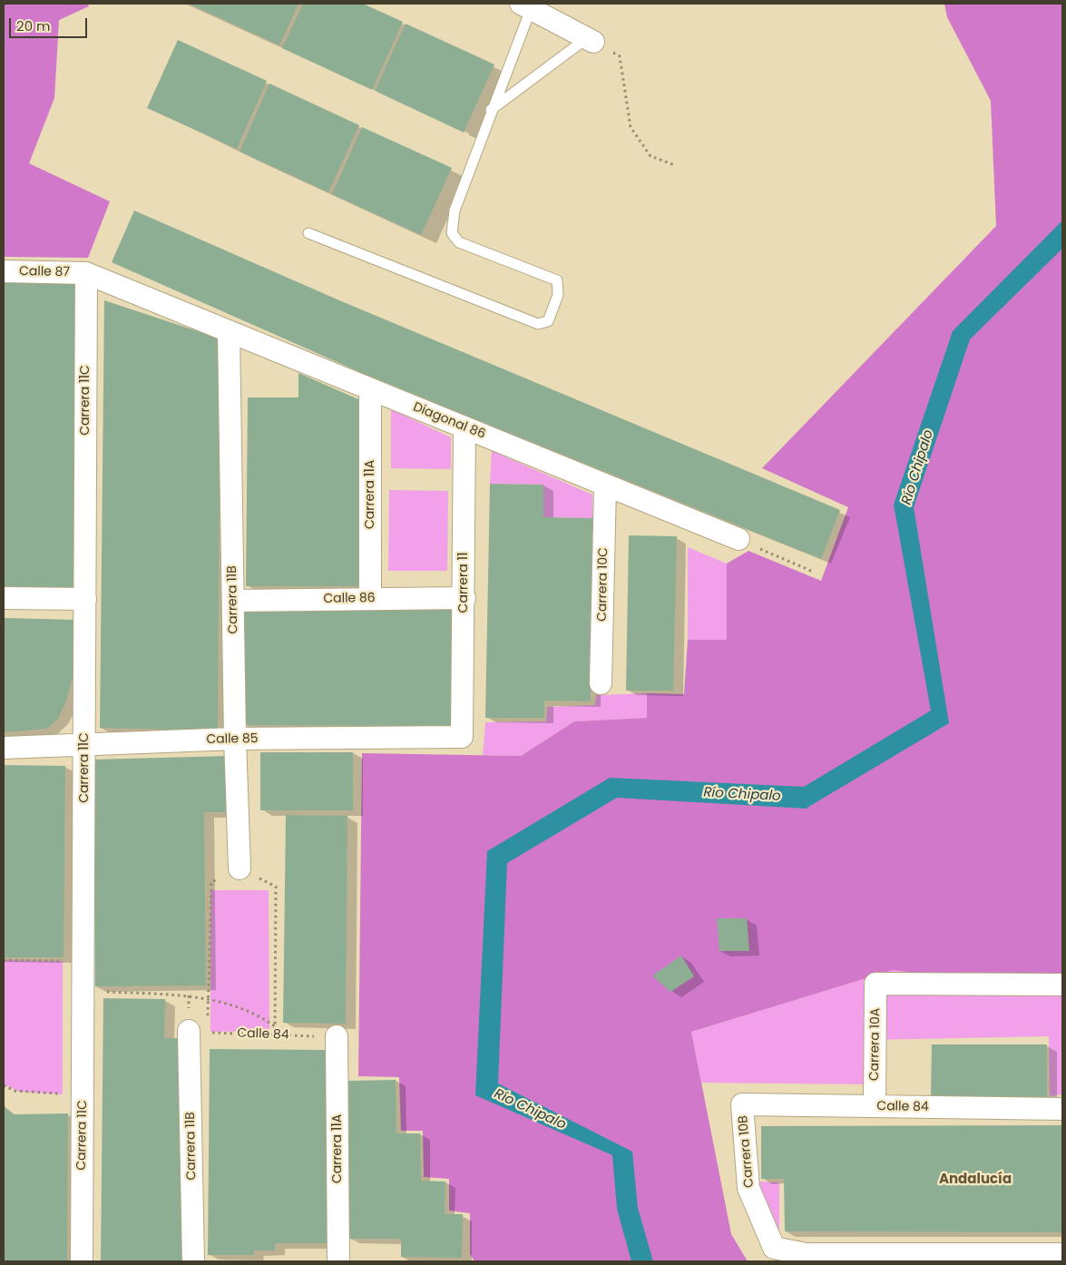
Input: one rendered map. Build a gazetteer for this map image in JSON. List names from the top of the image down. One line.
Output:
{"streets":{"street":["Calle 87","Carrera 11C","Diagonal 86","Carrera 11A","Carrera 11","Carrera 10C","Calle 86","Carrera 11B","Calle 85","Calle 84","Carrera 10A","Carrera 10B"]},"crossings":[["Calle 87","Carrera 11C"],["Calle 87","Diagonal 86"],["Carrera 11C","Diagonal 86"],["Carrera 11C","Calle 85"],["Diagonal 86","Carrera 11A"],["Diagonal 86","Carrera 11"],["Diagonal 86","Carrera 10C"],["Diagonal 86","Carrera 11B"],["Carrera 11A","Calle 86"],["Carrera 11A","Calle 84"],["Carrera 11","Calle 86"],["Carrera 11","Calle 85"],["Calle 86","Carrera 11B"],["Carrera 11B","Calle 85"],["Carrera 11B","Calle 84"],["Calle 84","Carrera 10A"],["Calle 84","Carrera 10B"]],"districts":["Andalucía"],"water":["Río Chipalo"],"scale_bar":"20 m"}
